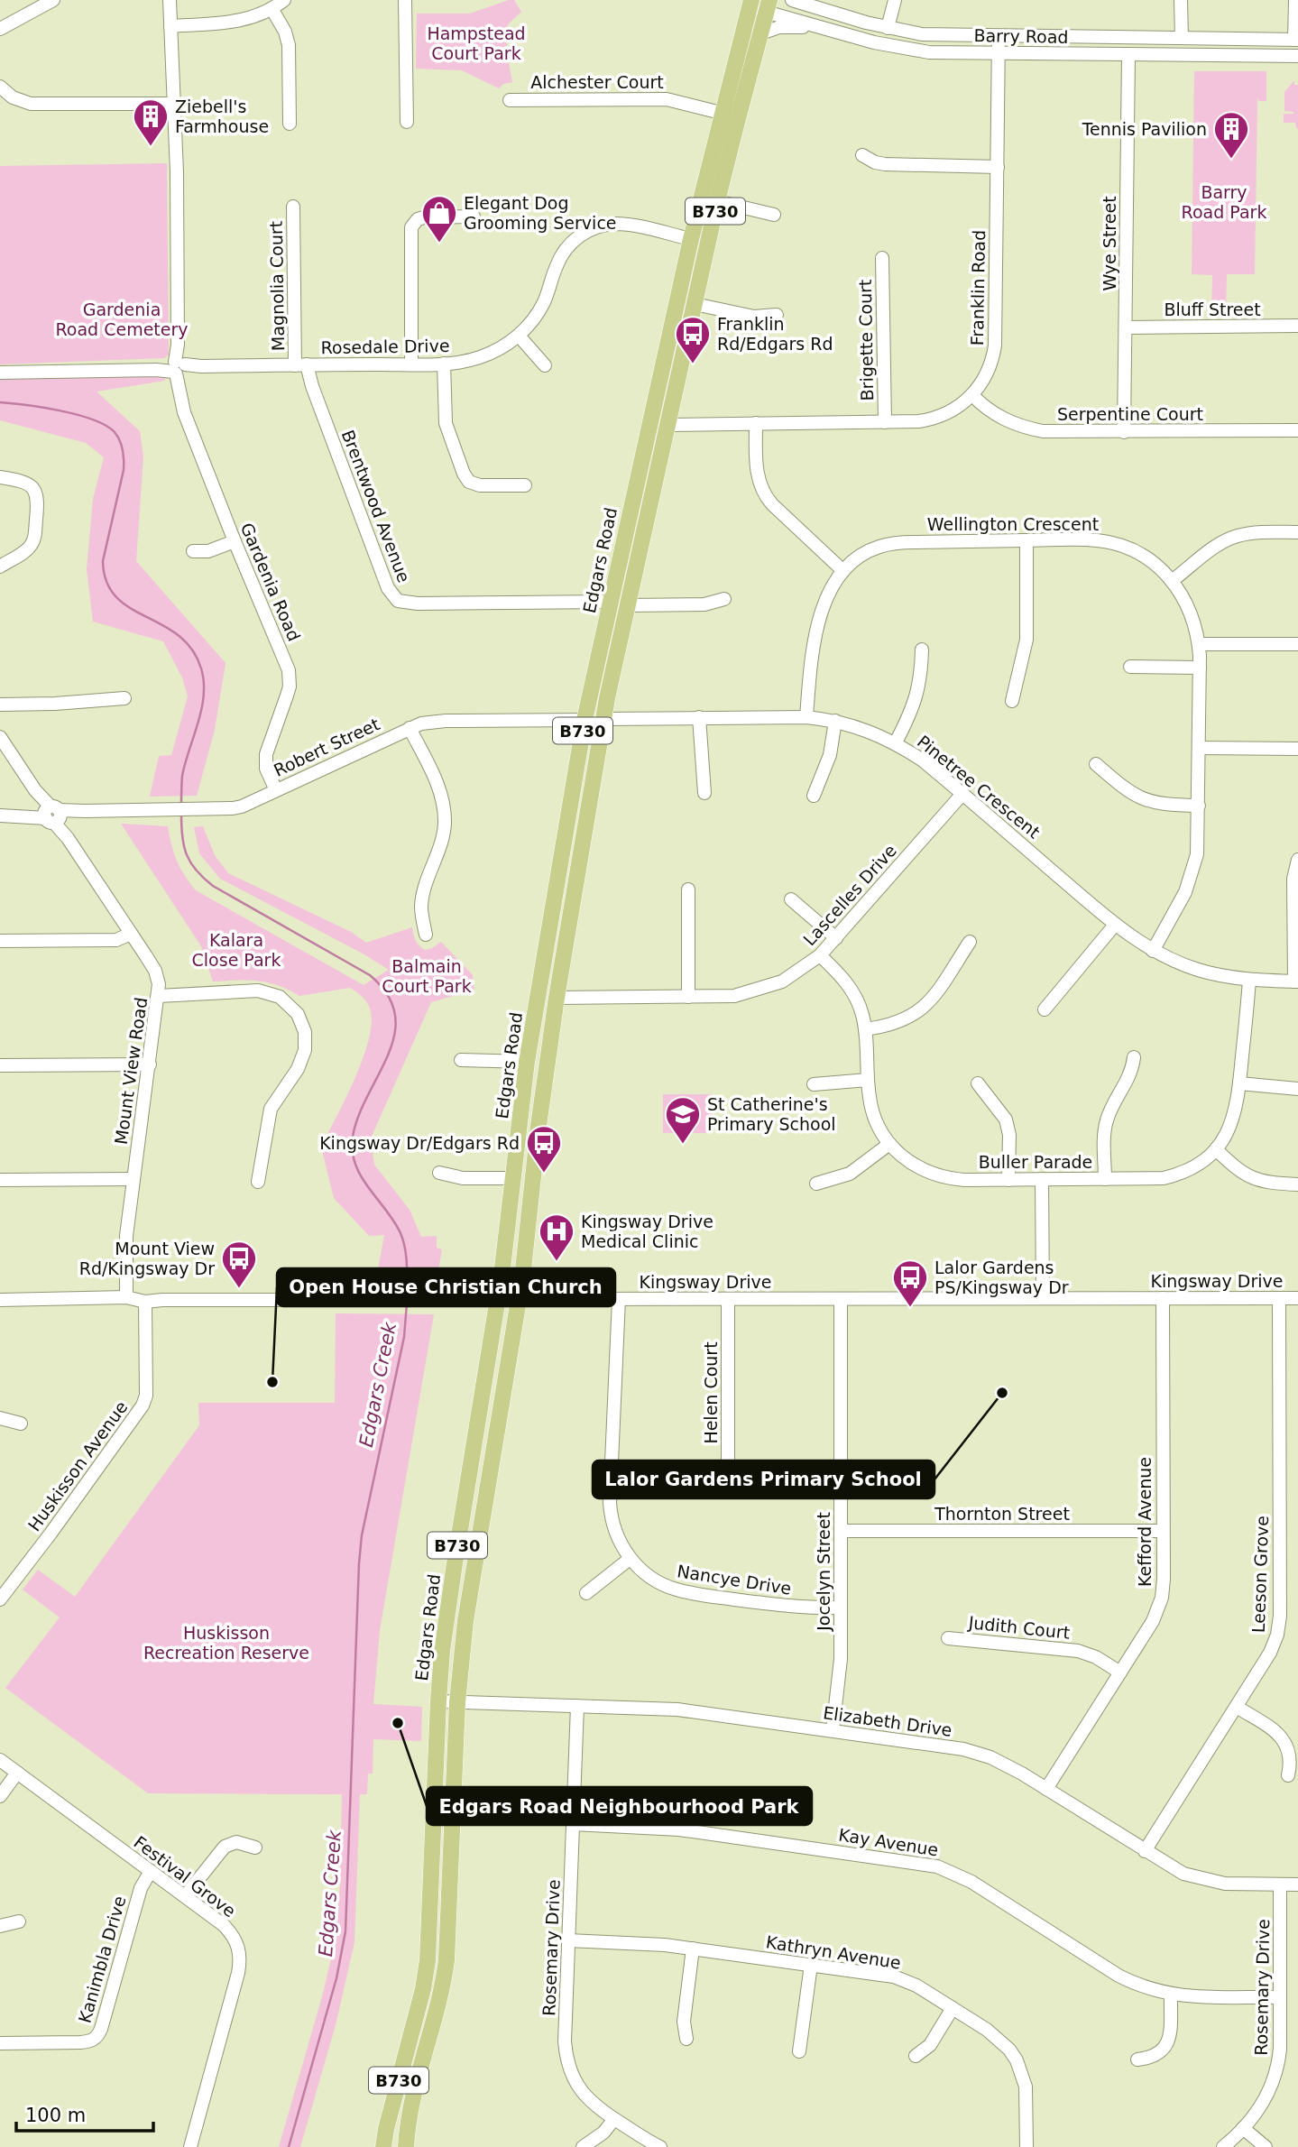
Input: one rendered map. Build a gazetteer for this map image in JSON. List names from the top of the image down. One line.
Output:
{"streets":{"main road":["B730","Edgars Road"],"street":["Barry Road","Alchester Court","Wye Street","Magnolia Court","Franklin Road","Bluff Street","Brigette Court","Rosedale Drive","Serpentine Court","Brentwood Avenue","Wellington Crescent","Gardenia Road","Robert Street","Pinetree Crescent","Lascelles Drive","Mount View Road","Buller Parade","Kingsway Drive","Helen Court","Huskisson Avenue","Thornton Street","Kefford Avenue","Jocelyn Street","Leeson Grove","Nancye Drive","Judith Court","Elizabeth Drive","Kay Avenue","Festival Grove","Rosemary Drive","Kathryn Avenue","Kanimbla Drive"]},"crossings":[["Barry Road","B730"],["Barry Road","Wye Street"],["Barry Road","Franklin Road"],["Barry Road","Edgars Road"],["Alchester Court","Edgars Road"],["B730","Franklin Road"],["B730","Pinetree Crescent"],["B730","Lascelles Drive"],["B730","Kingsway Drive"],["B730","Elizabeth Drive"],["Wye Street","Bluff Street"],["Wye Street","Serpentine Court"],["Magnolia Court","Rosedale Drive"],["Magnolia Court","Brentwood Avenue"],["Franklin Road","Brigette Court"],["Franklin Road","Serpentine Court"],["Rosedale Drive","Brentwood Avenue"],["Rosedale Drive","Edgars Road"],["Rosedale Drive","Gardenia Road"],["Brentwood Avenue","Edgars Road"],["Wellington Crescent","Pinetree Crescent"],["Edgars Road","Robert Street"],["Edgars Road","Kingsway Drive"],["Edgars Road","Elizabeth Drive"],["Gardenia Road","Robert Street"],["Robert Street","Mount View Road"],["Pinetree Crescent","Lascelles Drive"],["Pinetree Crescent","Buller Parade"],["Lascelles Drive","Buller Parade"],["Mount View Road","Kingsway Drive"],["Kingsway Drive","Helen Court"],["Kingsway Drive","Huskisson Avenue"],["Kingsway Drive","Kefford Avenue"],["Kingsway Drive","Jocelyn Street"],["Kingsway Drive","Leeson Grove"],["Kingsway Drive","Nancye Drive"],["Thornton Street","Kefford Avenue"],["Thornton Street","Jocelyn Street"],["Kefford Avenue","Judith Court"],["Kefford Avenue","Elizabeth Drive"],["Jocelyn Street","Nancye Drive"],["Jocelyn Street","Elizabeth Drive"],["Leeson Grove","Elizabeth Drive"],["Elizabeth Drive","Rosemary Drive"],["Kay Avenue","Rosemary Drive"],["Festival Grove","Kanimbla Drive"],["Rosemary Drive","Kathryn Avenue"]],"water":["Edgars Creek"],"parks":["Hampstead Court Park","Barry Road Park","Gardenia Road Cemetery","Kalara Close Park","Balmain Court Park","Huskisson Recreation Reserve"],"places":{"building":["Ziebell's Farmhouse","Tennis Pavilion"],"shop":["Elegant Dog Grooming Service"],"bus stop":["Franklin Rd/Edgars Rd","Kingsway Dr/Edgars Rd","Mount View Rd/Kingsway Dr","Lalor Gardens PS/Kingsway Dr"],"school or university":["St Catherine's Primary School"],"hospital":["Kingsway Drive Medical Clinic"],"other":["Open House Christian Church","Lalor Gardens Primary School","Edgars Road Neighbourhood Park"]},"scale_bar":"100 m"}
